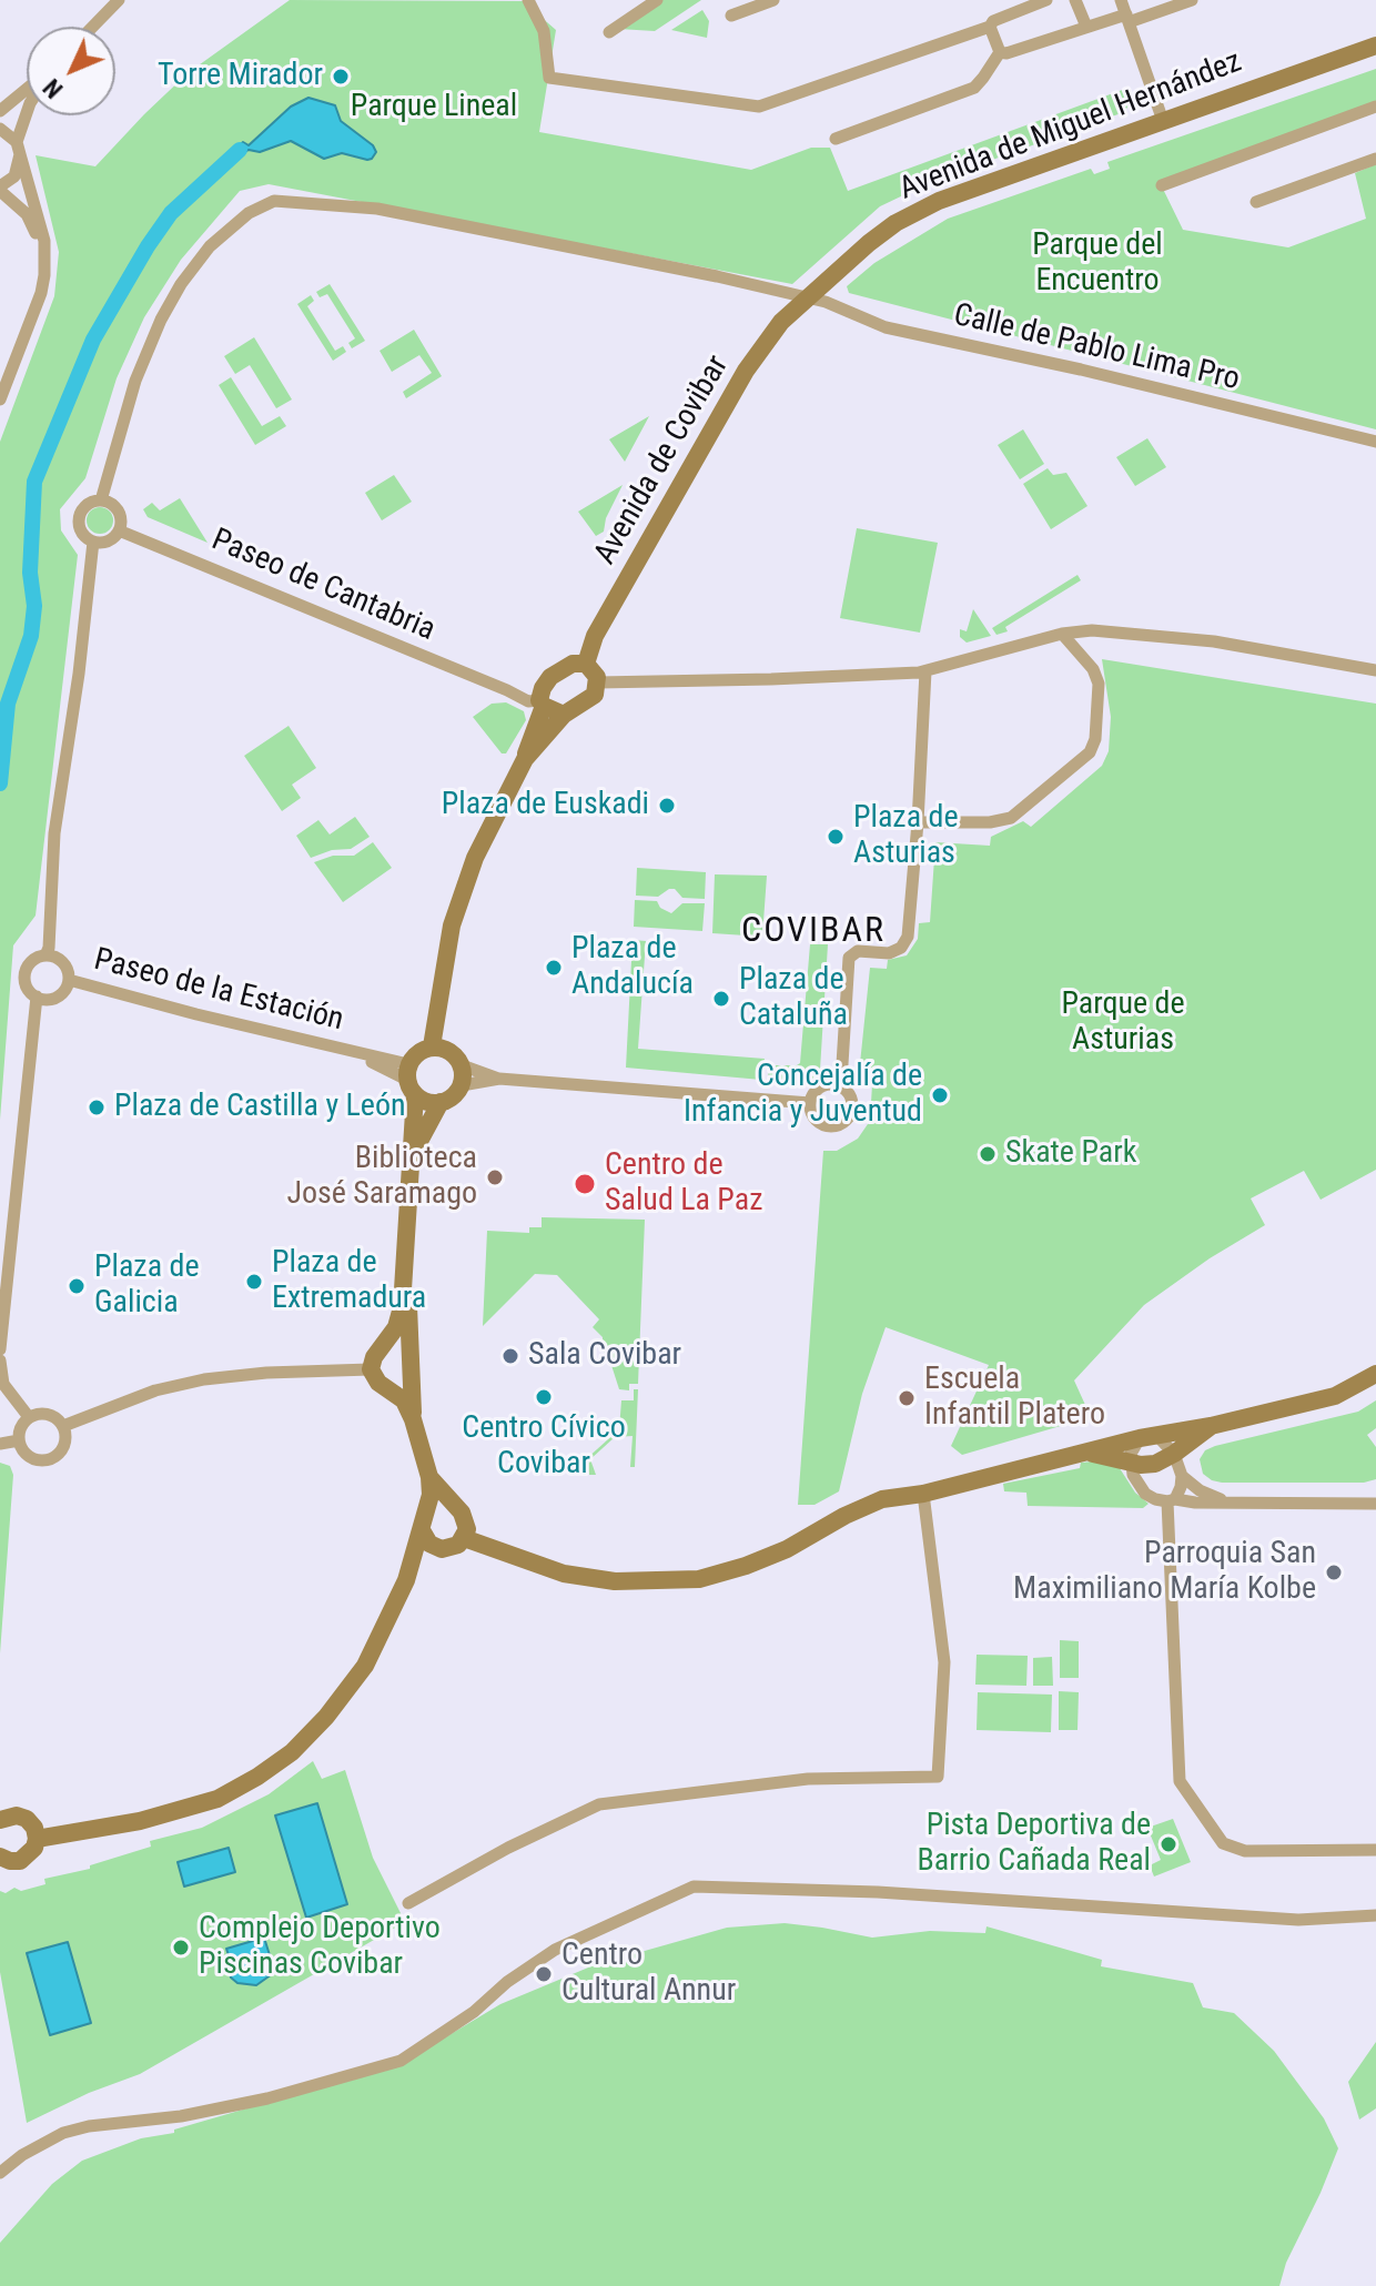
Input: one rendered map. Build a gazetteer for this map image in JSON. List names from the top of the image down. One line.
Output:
{"streets":{"street":["Avenida de Miguel Hernández","Calle de Pablo Lima Pro","Avenida de Covibar","Paseo de Cantabria","Paseo de la Estación"]},"crossings":[["Avenida de Miguel Hernández","Calle de Pablo Lima Pro"],["Avenida de Miguel Hernández","Avenida de Covibar"],["Calle de Pablo Lima Pro","Avenida de Covibar"],["Calle de Pablo Lima Pro","Paseo de Cantabria"],["Avenida de Covibar","Paseo de Cantabria"]],"districts":["COVIBAR"],"parks":["Parque Lineal","Parque del Encuentro","Parque de Asturias"],"places":["Torre Mirador","Plaza de Euskadi","Plaza de Asturias","Plaza de Andalucía","Plaza de Cataluña","Concejalía de Infancia y Juventud","Plaza de Castilla y León","Skate Park","Biblioteca José Saramago","Centro de Salud La Paz","Plaza de Extremadura","Plaza de Galicia","Sala Covibar","Centro Cívico Covibar","Escuela Infantil Platero","Parroquia San Maximiliano María Kolbe","Pista Deportiva de Barrio Cañada Real","Complejo Deportivo Piscinas Covibar","Centro Cultural Annur"],"north":"bottom left"}
